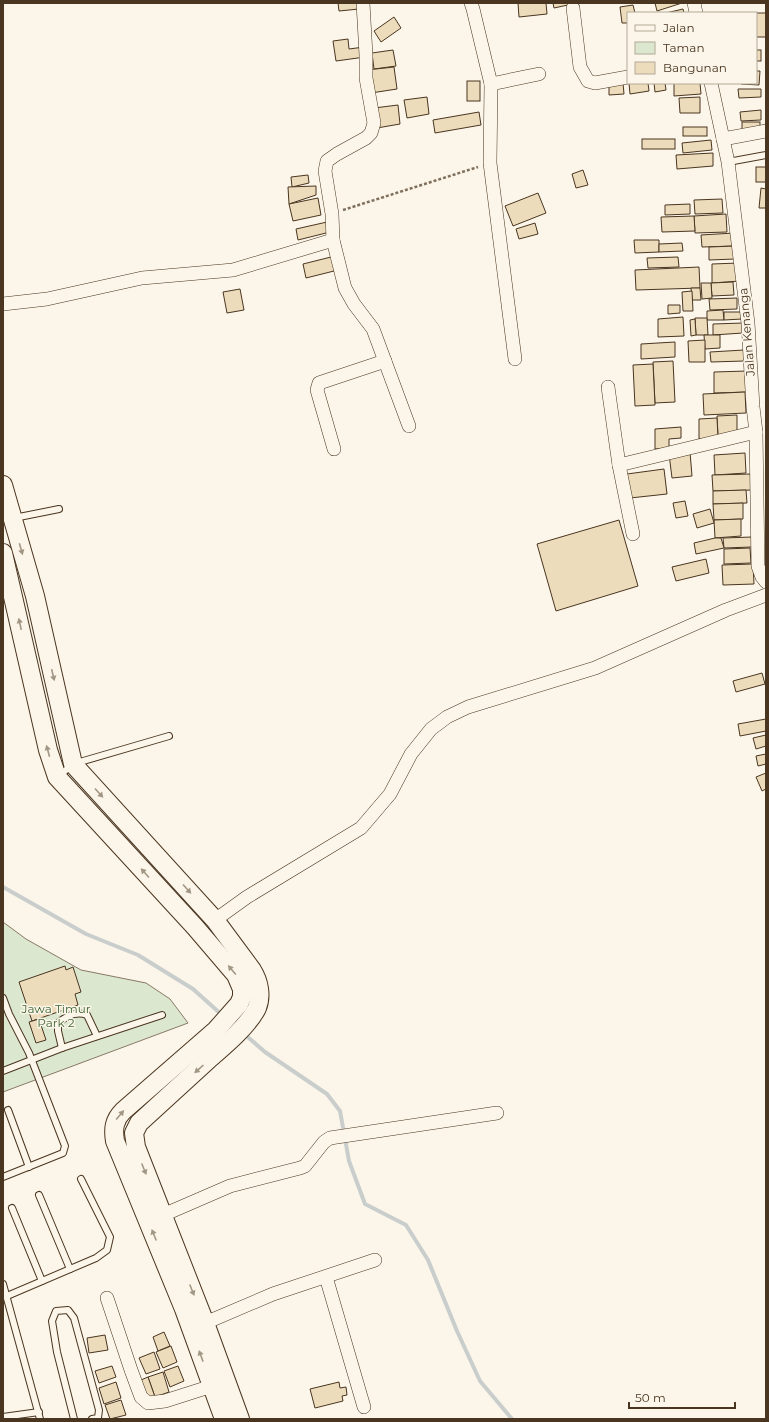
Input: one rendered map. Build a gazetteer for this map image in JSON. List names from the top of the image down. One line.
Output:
{"streets":{"street":["Jalan Kenanga"]},"parks":["Jawa Timur Park 2"],"legend":["Jalan","Taman","Bangunan"],"scale_bar":"50 m"}
